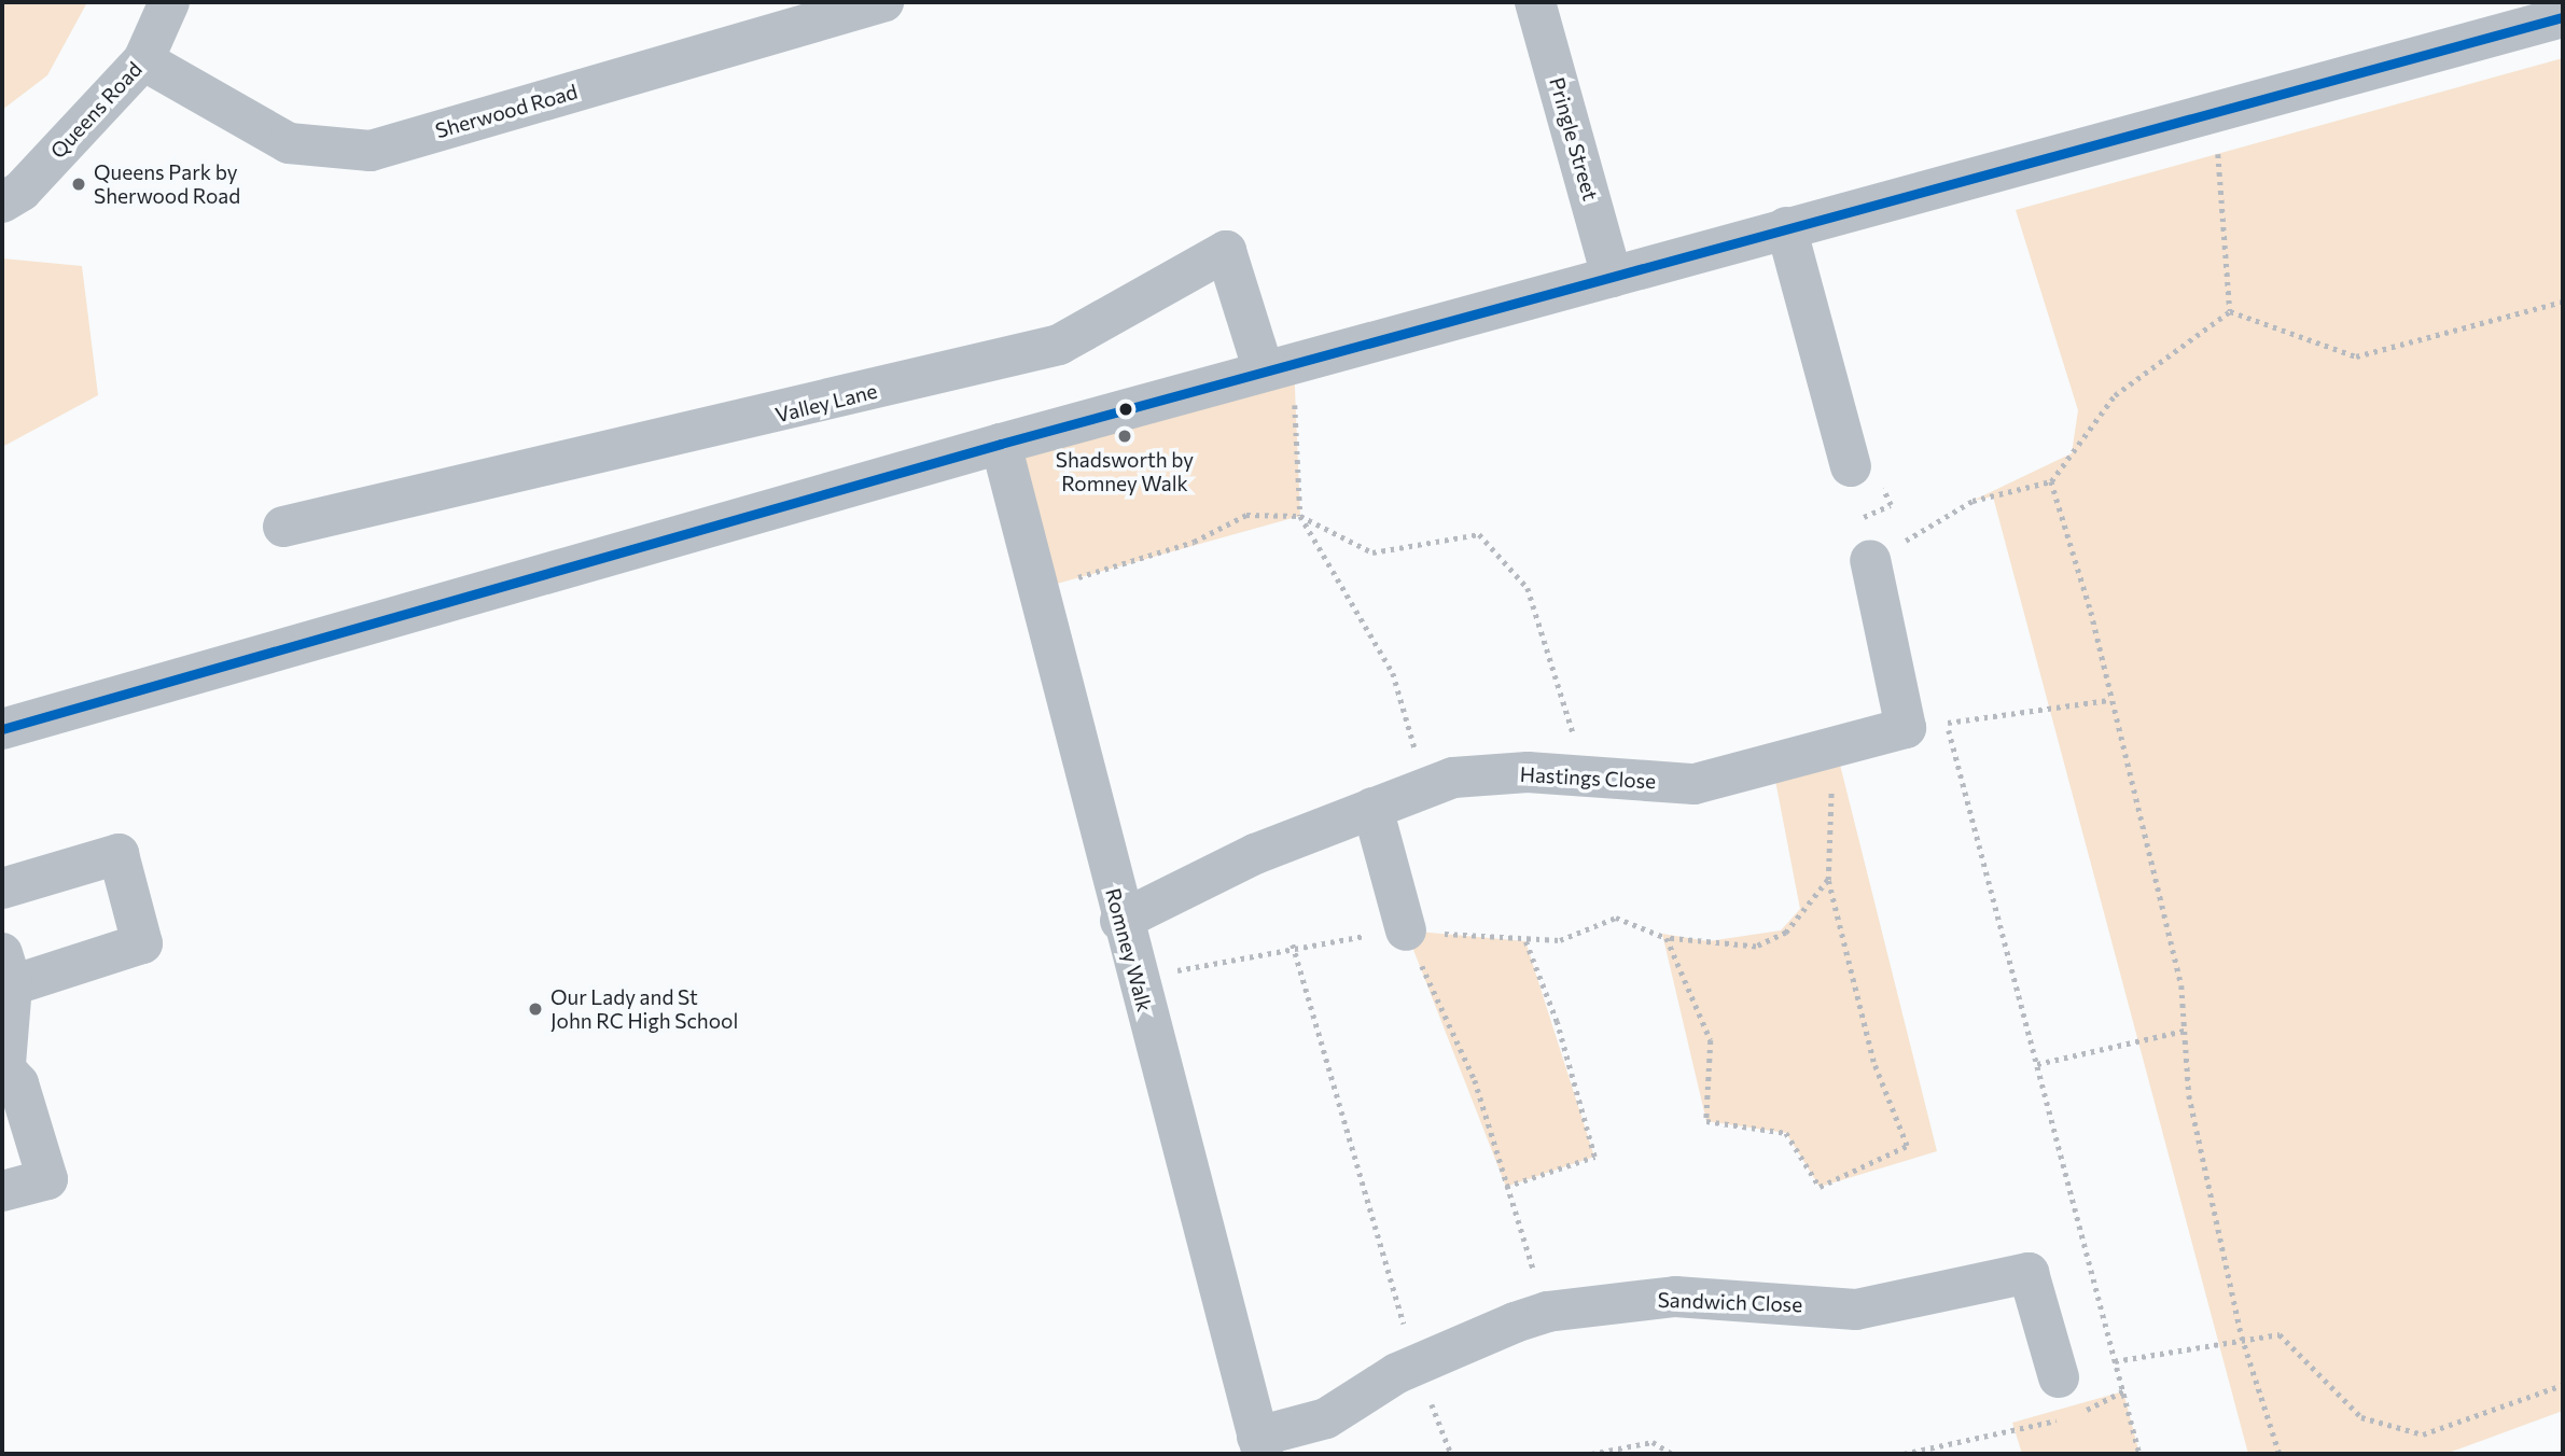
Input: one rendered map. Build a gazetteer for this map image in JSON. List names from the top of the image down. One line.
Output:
{"streets":{"street":["Queens Road","Sherwood Road","Pringle Street","Valley Lane","Hastings Close","Romney Walk","Sandwich Close"]},"crossings":[["Queens Road","Sherwood Road"],["Hastings Close","Romney Walk"],["Romney Walk","Sandwich Close"]],"places":["Queens Park by Sherwood Road","Shadsworth by Romney Walk","Our Lady and St John RC High School"]}
